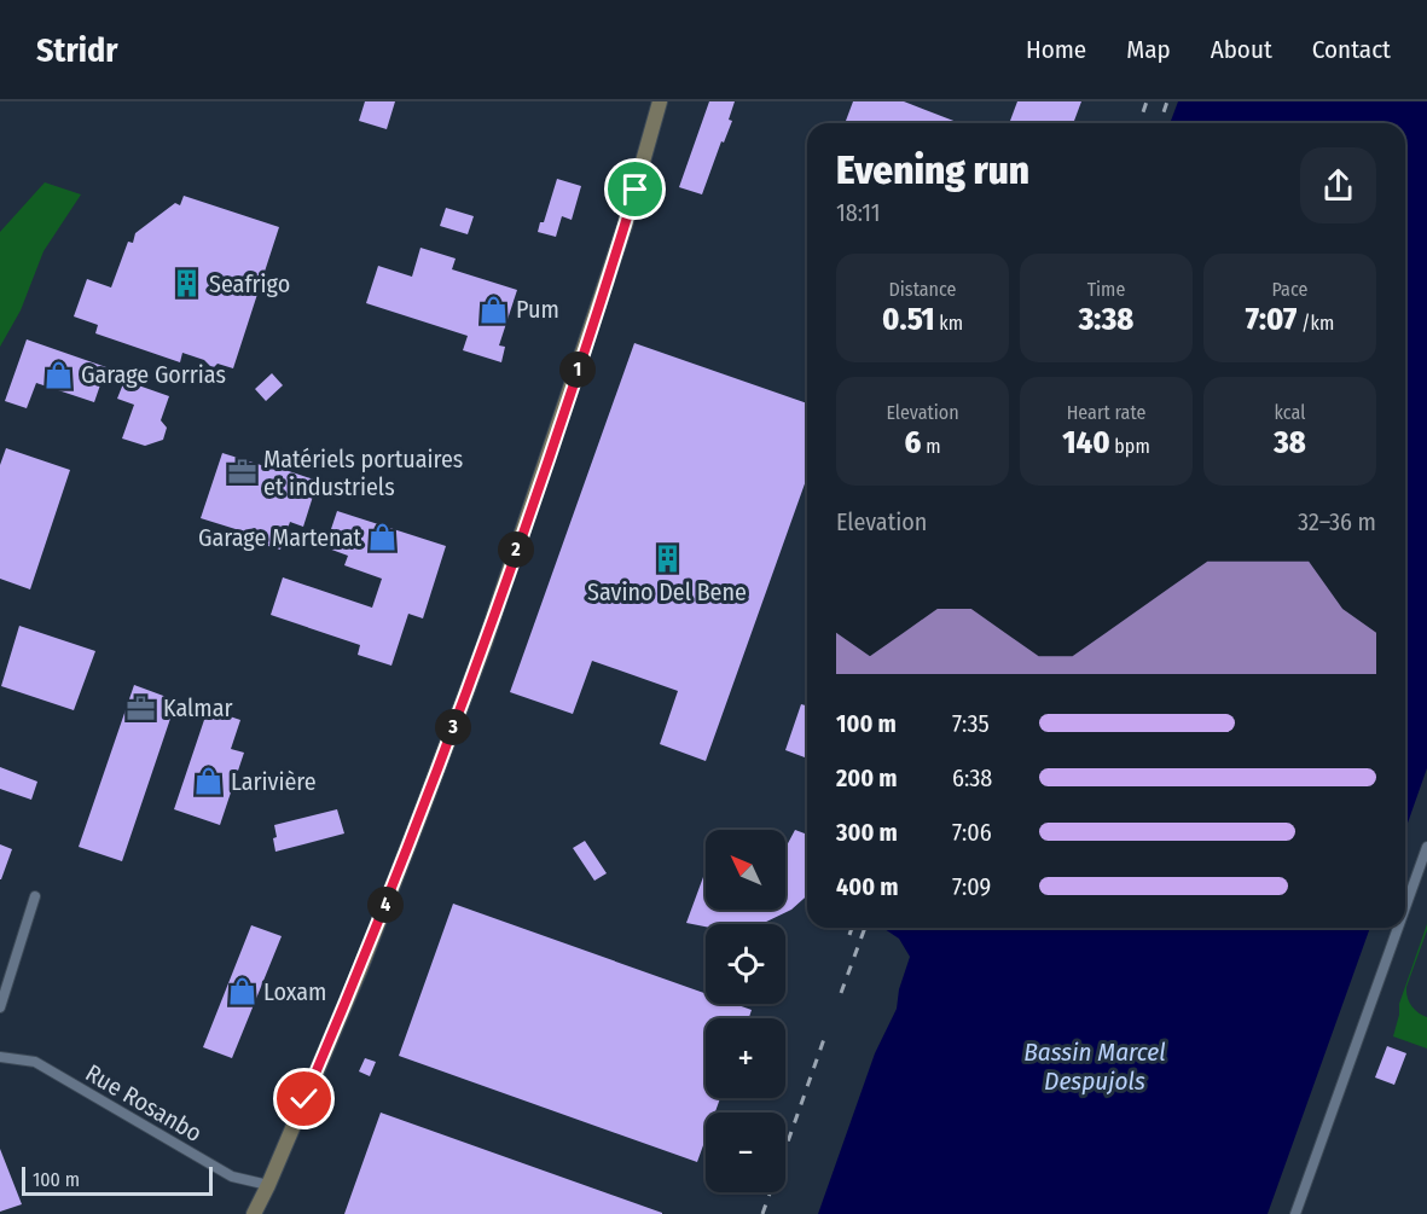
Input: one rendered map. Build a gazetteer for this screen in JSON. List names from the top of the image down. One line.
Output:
{"streets":{"street":["Rue Rosanbo"]},"water":["Bassin Marcel Despujols"],"places":{"building":["Seafrigo","Savino Del Bene"],"shop":["Pum","Garage Gorrias","Garage Martenat","Larivière","Loxam"],"office":["Matériels portuaires et industriels","Kalmar"]},"scale_bar":"100 m","north":"top left","page":{"header":"Stridr","nav":["Home","Map","About","Contact"],"heading":["Evening run","18:11"],"stats":[["Distance","0.51 km"],["Time","3:38"],["Pace","7:07 /km"],["Elevation","6 m"],["Heart rate","140 bpm"],["kcal","38"]],"pins":["1","2","3","4"],"chart":["Elevation","32–36 m"],"list":[{"name":"100 m","note":"7:35"},{"name":"200 m","note":"6:38"},{"name":"300 m","note":"7:06"},{"name":"400 m","note":"7:09"}],"map_buttons":["+","−"],"scale":"100 m"}}
